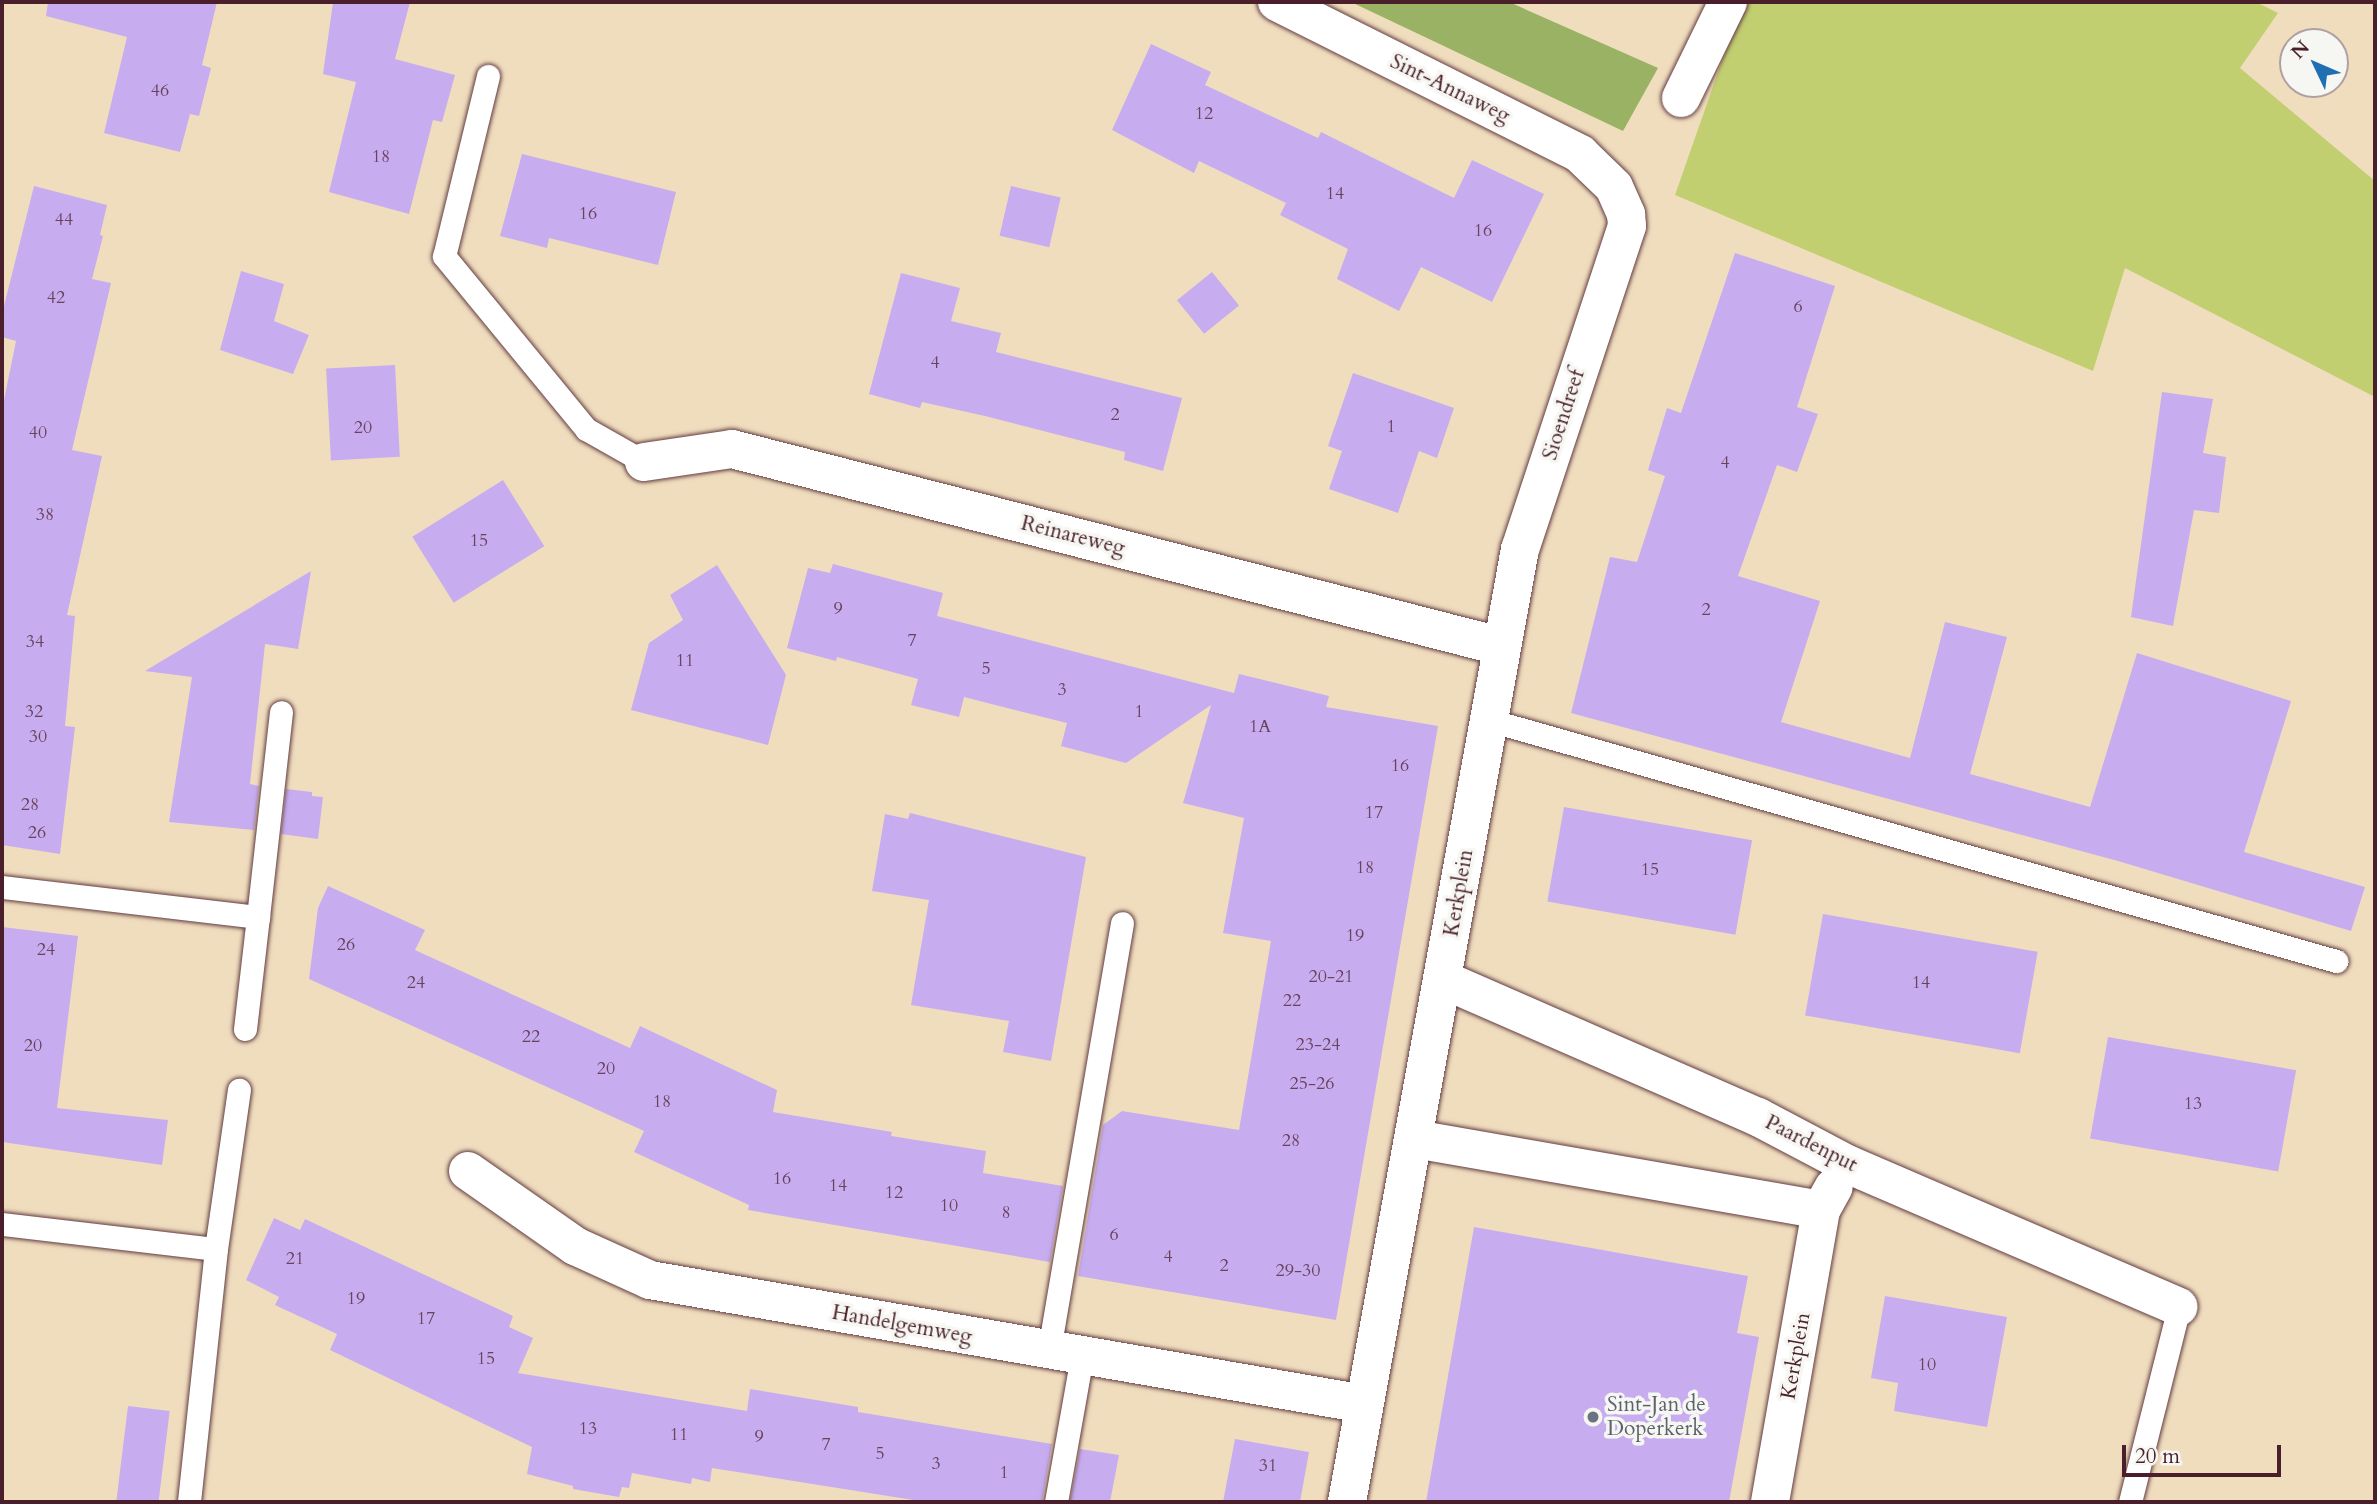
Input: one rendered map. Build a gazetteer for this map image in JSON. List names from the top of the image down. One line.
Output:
{"streets":{"street":["Sint-Annaweg","Sioendreef","Reinareweg","Kerkplein","Paardenput","Handelgemweg"]},"crossings":[["Sint-Annaweg","Sioendreef"],["Sioendreef","Reinareweg"],["Sioendreef","Kerkplein"],["Reinareweg","Kerkplein"],["Kerkplein","Paardenput"],["Kerkplein","Handelgemweg"]],"places":["Sint-Jan de Doperkerk"],"house_numbers":["46","12","18","14","16","44","16","42","6","4","2","1","20","40","4","38","15","9","2","7","34","11","5","3","32","1","1A","30","16","28","17","26","18","15","19","26","24","20-21","24","14","22","22","23-24","20","20","25-26","18","13","28","16","14","12","10","8","6","4","21","2","29-30","19","17","15","10","13","11","9","7","5","3","31","1"],"scale_bar":"20 m","north":"top left"}
